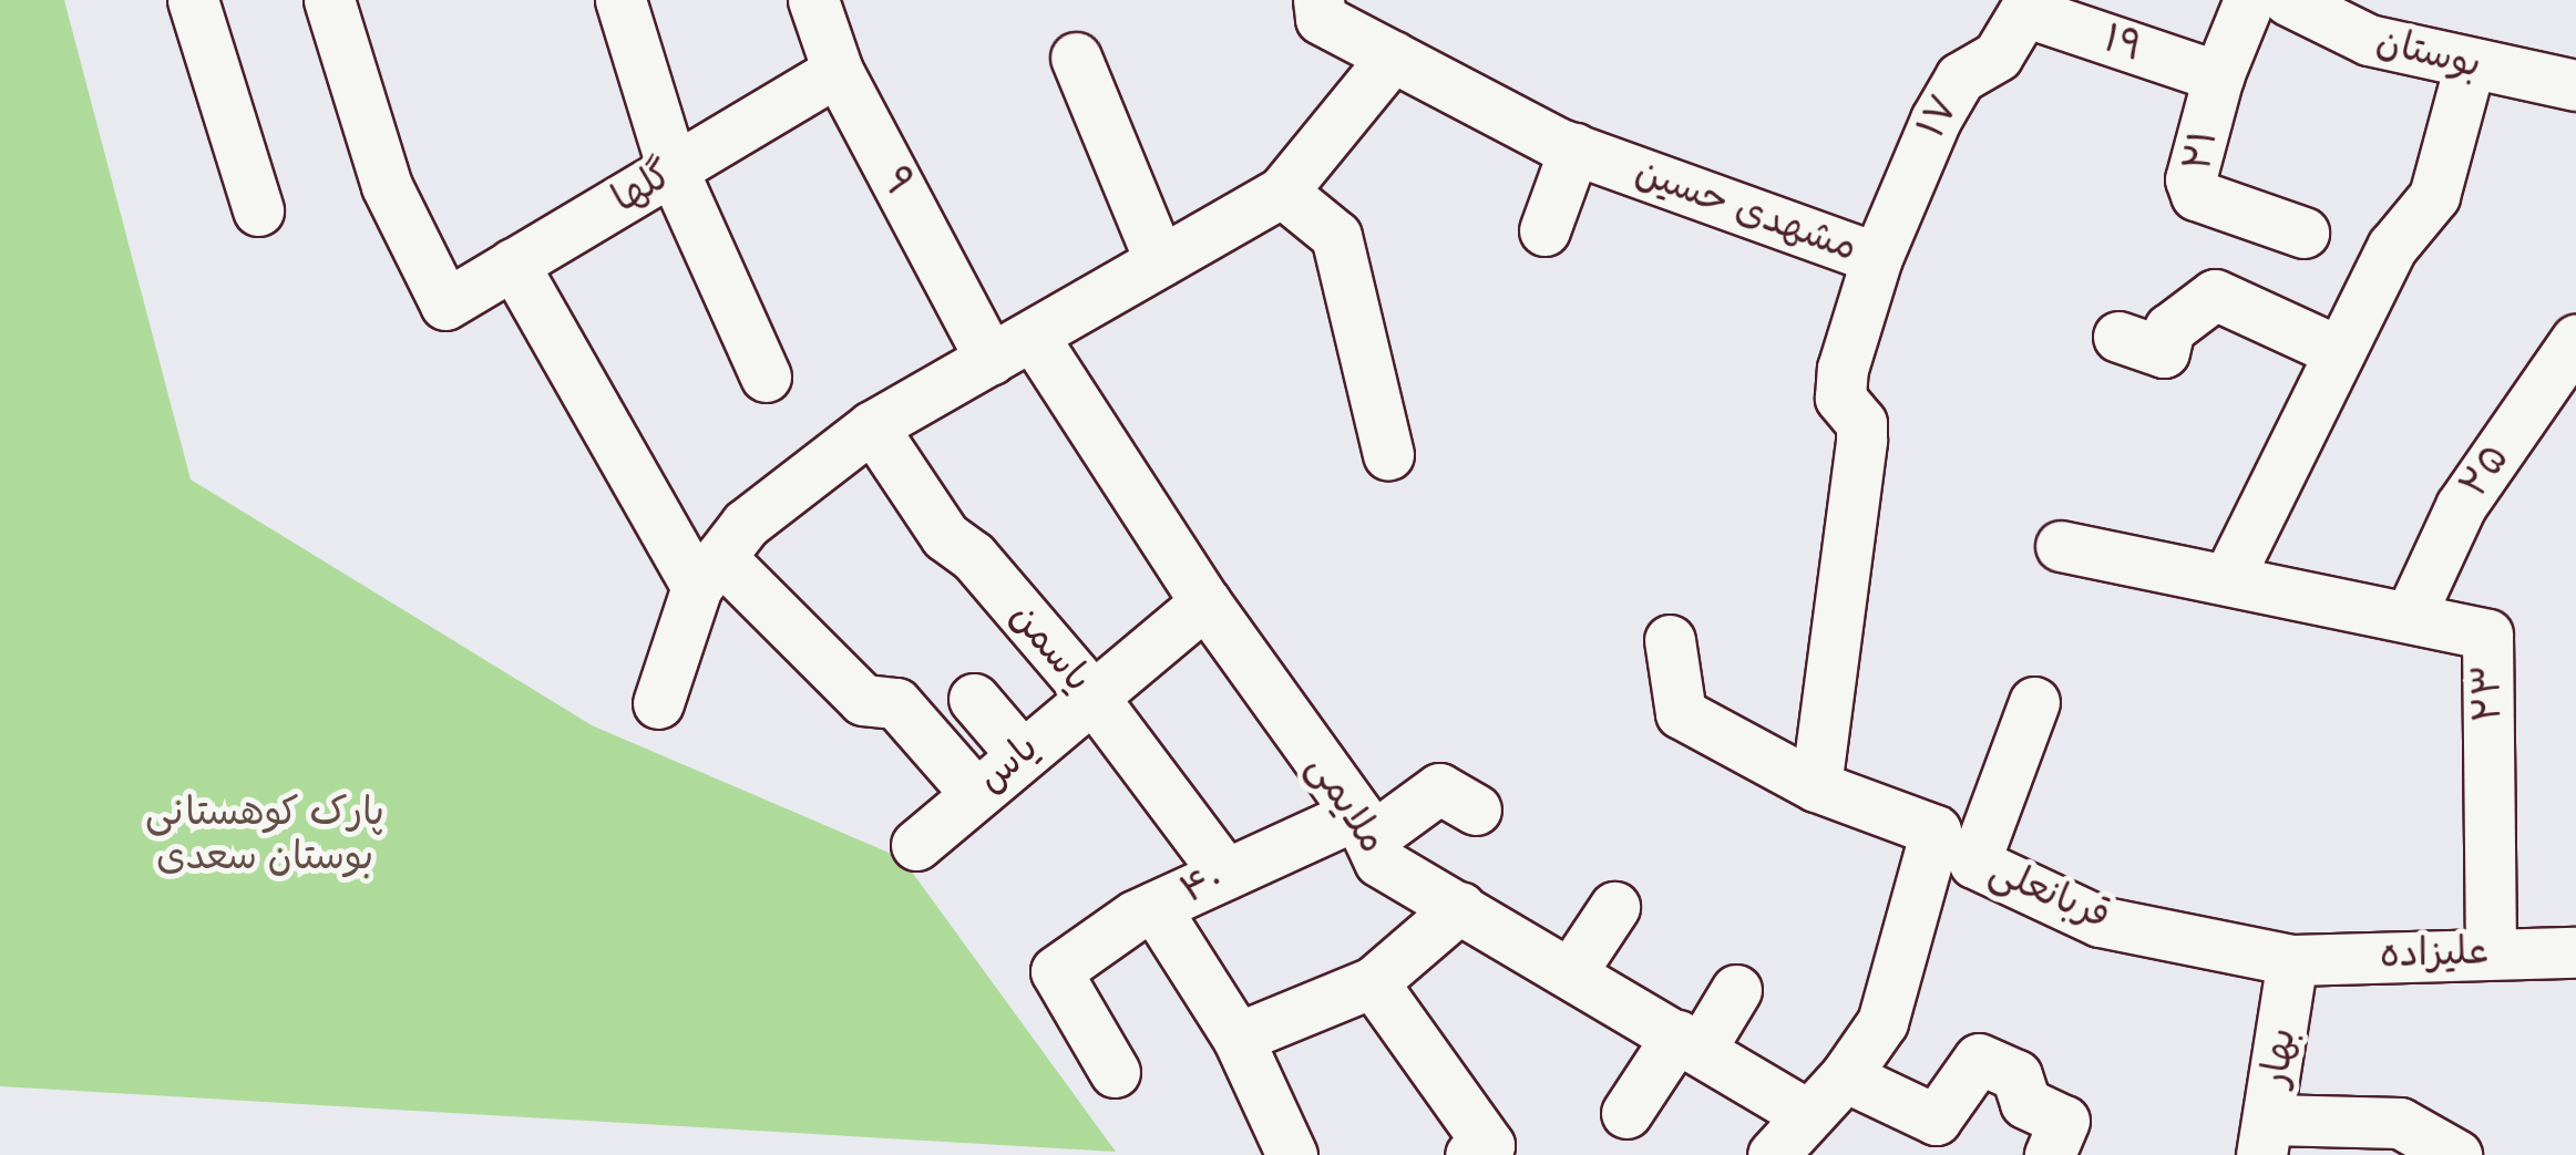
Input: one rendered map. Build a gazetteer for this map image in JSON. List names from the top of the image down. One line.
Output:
{"streets":{"street":["۱۹","بوستان","۱۷","۲۱","۹","گلها","مشهدی حسین","۲۵","یاسمن","۲۳","یاس","ملایمی","۴۰","قربانعلی","علیزاده","بهار"]},"crossings":[["۱۹","۱۷"],["۱۹","۲۱"],["۱۷","مشهدی حسین"],["۹","گلها"],["۹","ملایمی"],["۲۵","۲۳"],["یاسمن","یاس"],["یاسمن","۴۰"],["۲۳","علیزاده"],["یاس","ملایمی"],["ملایمی","۴۰"],["قربانعلی","علیزاده"],["قربانعلی","بهار"],["علیزاده","بهار"]],"parks":["پارک کوهستانی بوستان سعدی"]}
